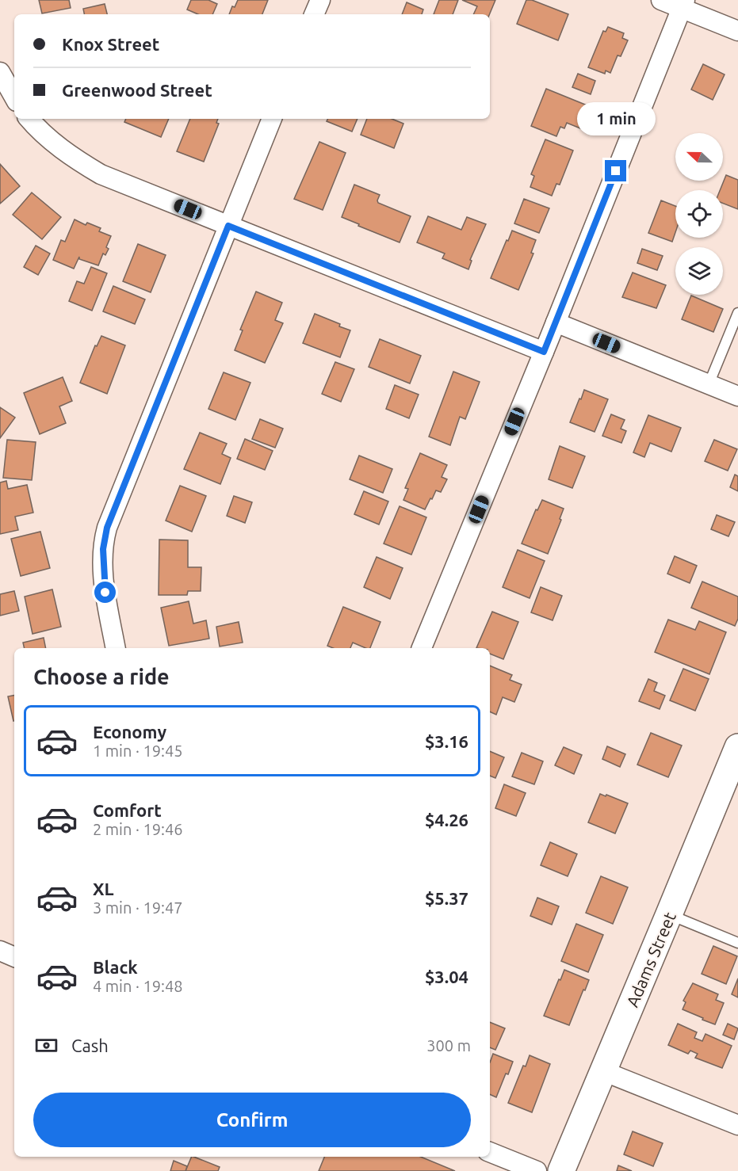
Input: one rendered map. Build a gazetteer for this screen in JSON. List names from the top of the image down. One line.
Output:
{"streets":{"main road":["Adams Street"]},"north":"left","page":{"banner":["Knox Street","Greenwood Street"],"bubble":"1 min","heading":"Choose a ride","list":[{"name":"Economy","note":"1 min · 19:45","value":"$3.16"},{"name":"Comfort","note":"2 min · 19:46","value":"$4.26"},{"name":"XL","note":"3 min · 19:47","value":"$5.37"},{"name":"Black","note":"4 min · 19:48","value":"$3.04"}],"pay":["Cash","300 m"],"buttons":"Confirm"}}
